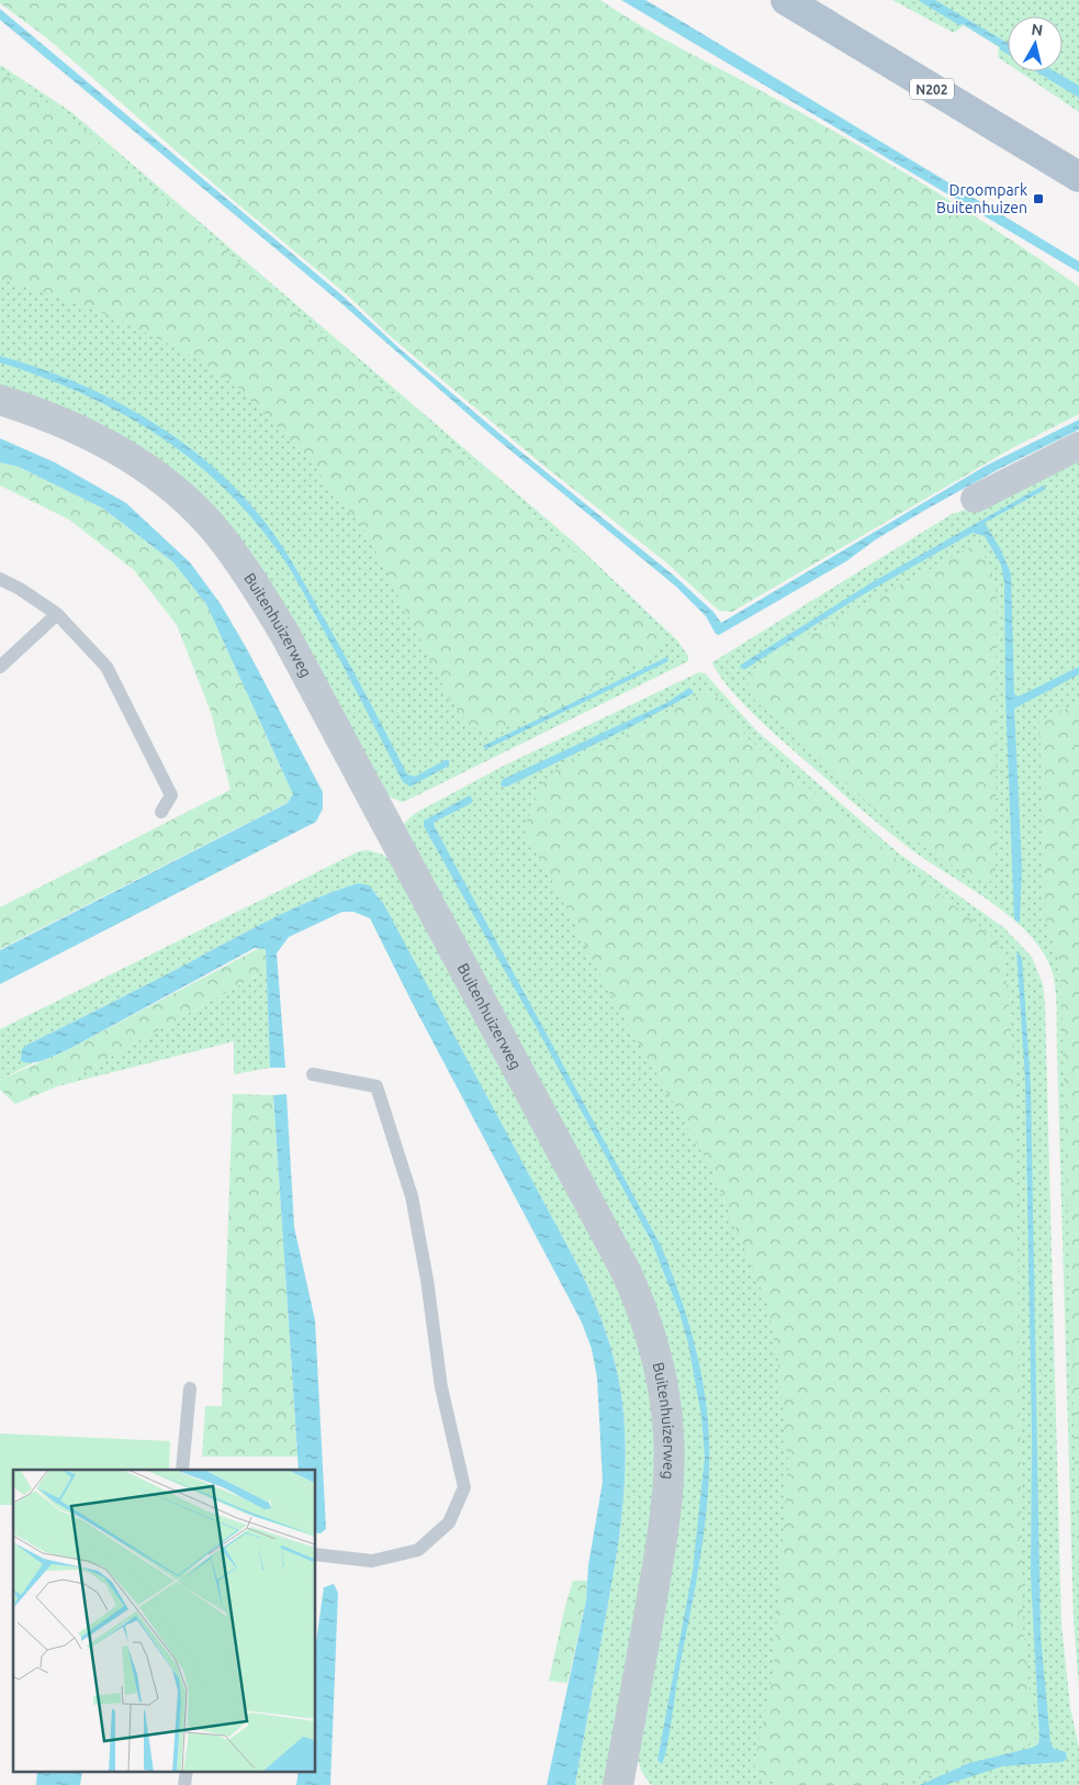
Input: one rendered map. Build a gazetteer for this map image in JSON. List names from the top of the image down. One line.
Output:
{"streets":{"main road":["N202"],"street":["Buitenhuizerweg"]},"places":{"transit":["Droompark Buitenhuizen"]},"north":"top"}
